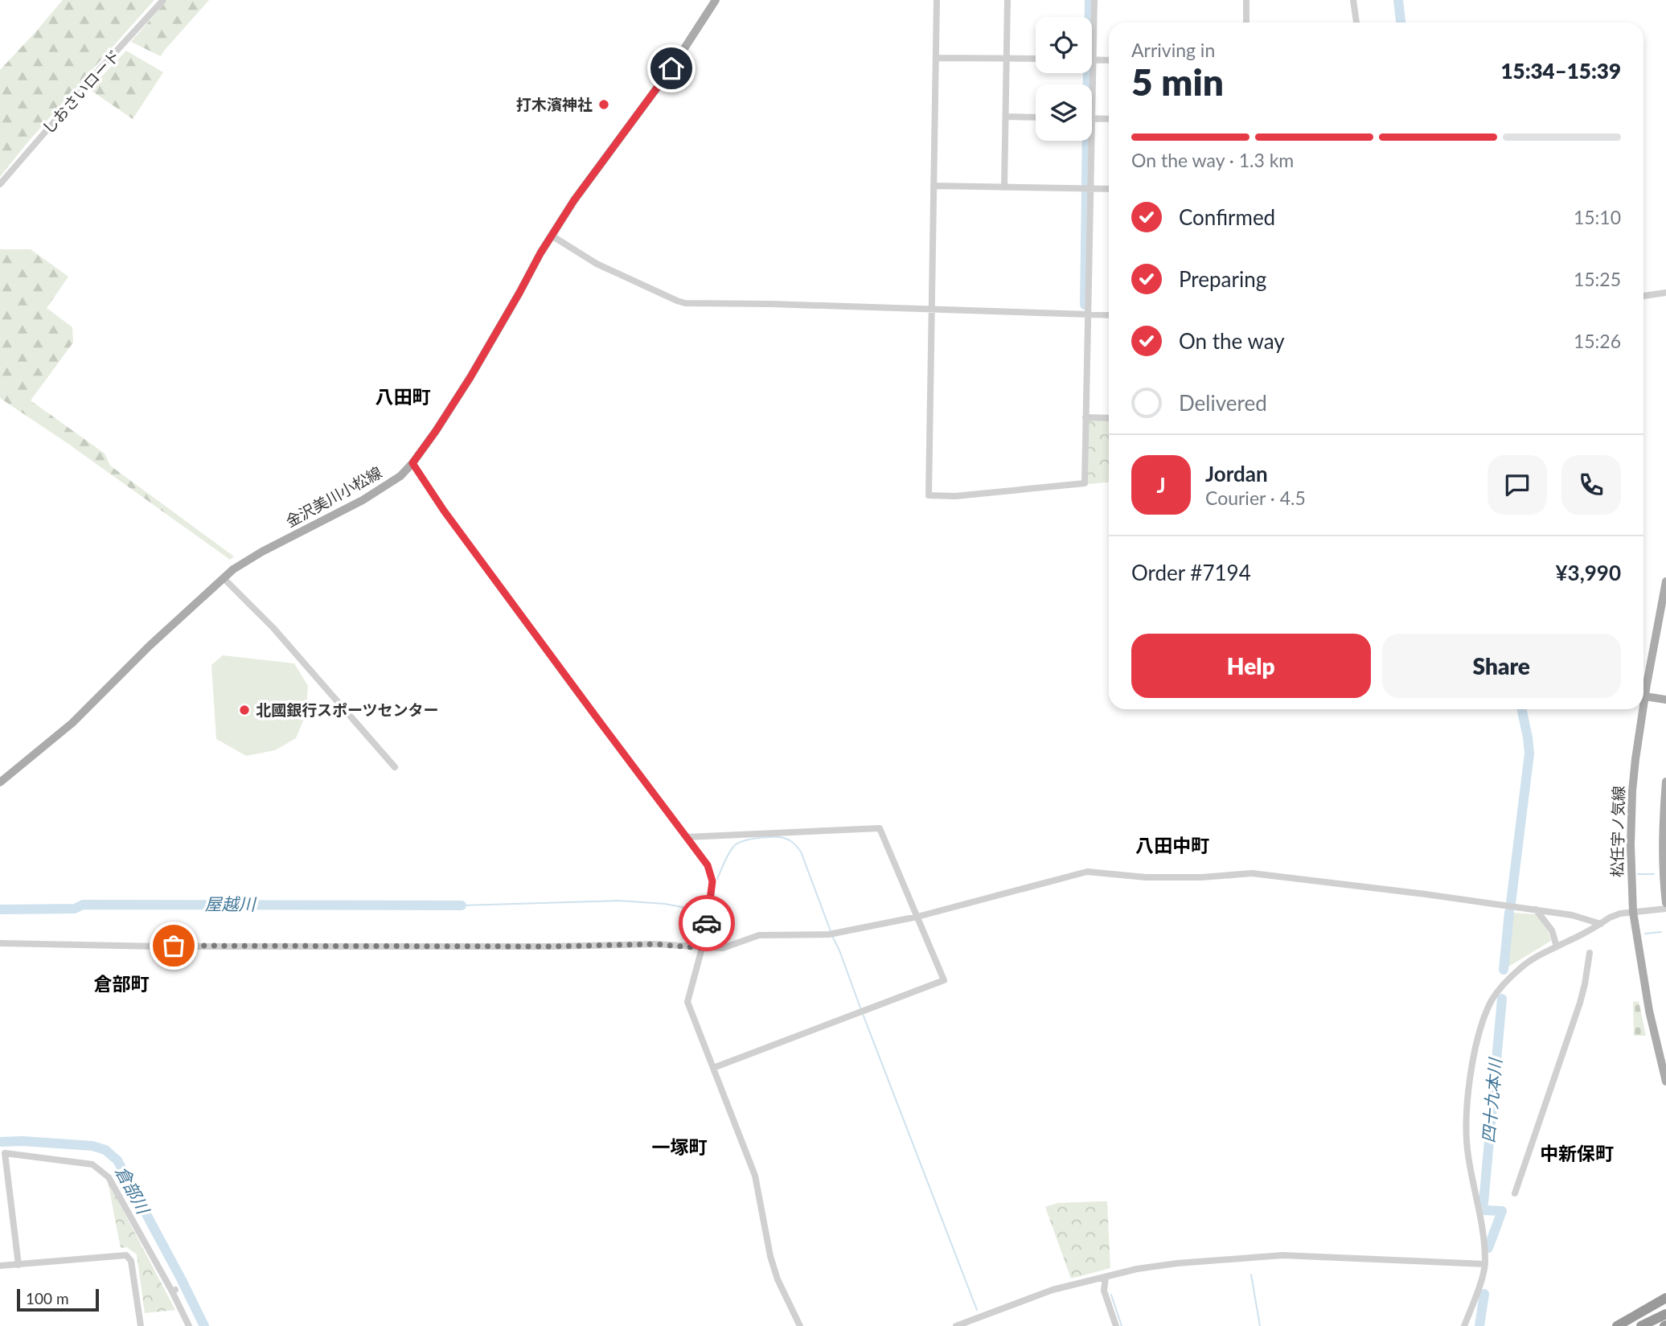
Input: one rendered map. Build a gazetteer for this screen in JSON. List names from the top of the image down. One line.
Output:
{"streets":{"main road":["金沢美川小松線","松任宇ノ気線"],"street":["しおさいロード"]},"districts":["八田町","八田中町","倉部町","一塚町","中新保町"],"water":["屋越川","四十九本川","倉部川"],"places":["打木濱神社","北國銀行スポーツセンター"],"scale_bar":"100 m","page":{"heading":["5 min","Arriving in","15:34–15:39"],"panel":["Jordan","Courier · 4.5","Order #7194","¥3,990"],"bar":"On the way · 1.3 km","list":[["Confirmed","15:10"],["Preparing","15:25"],["On the way","15:26"],"Delivered"],"round":"J","buttons":["Help","Share"],"scale":"100 m"}}
